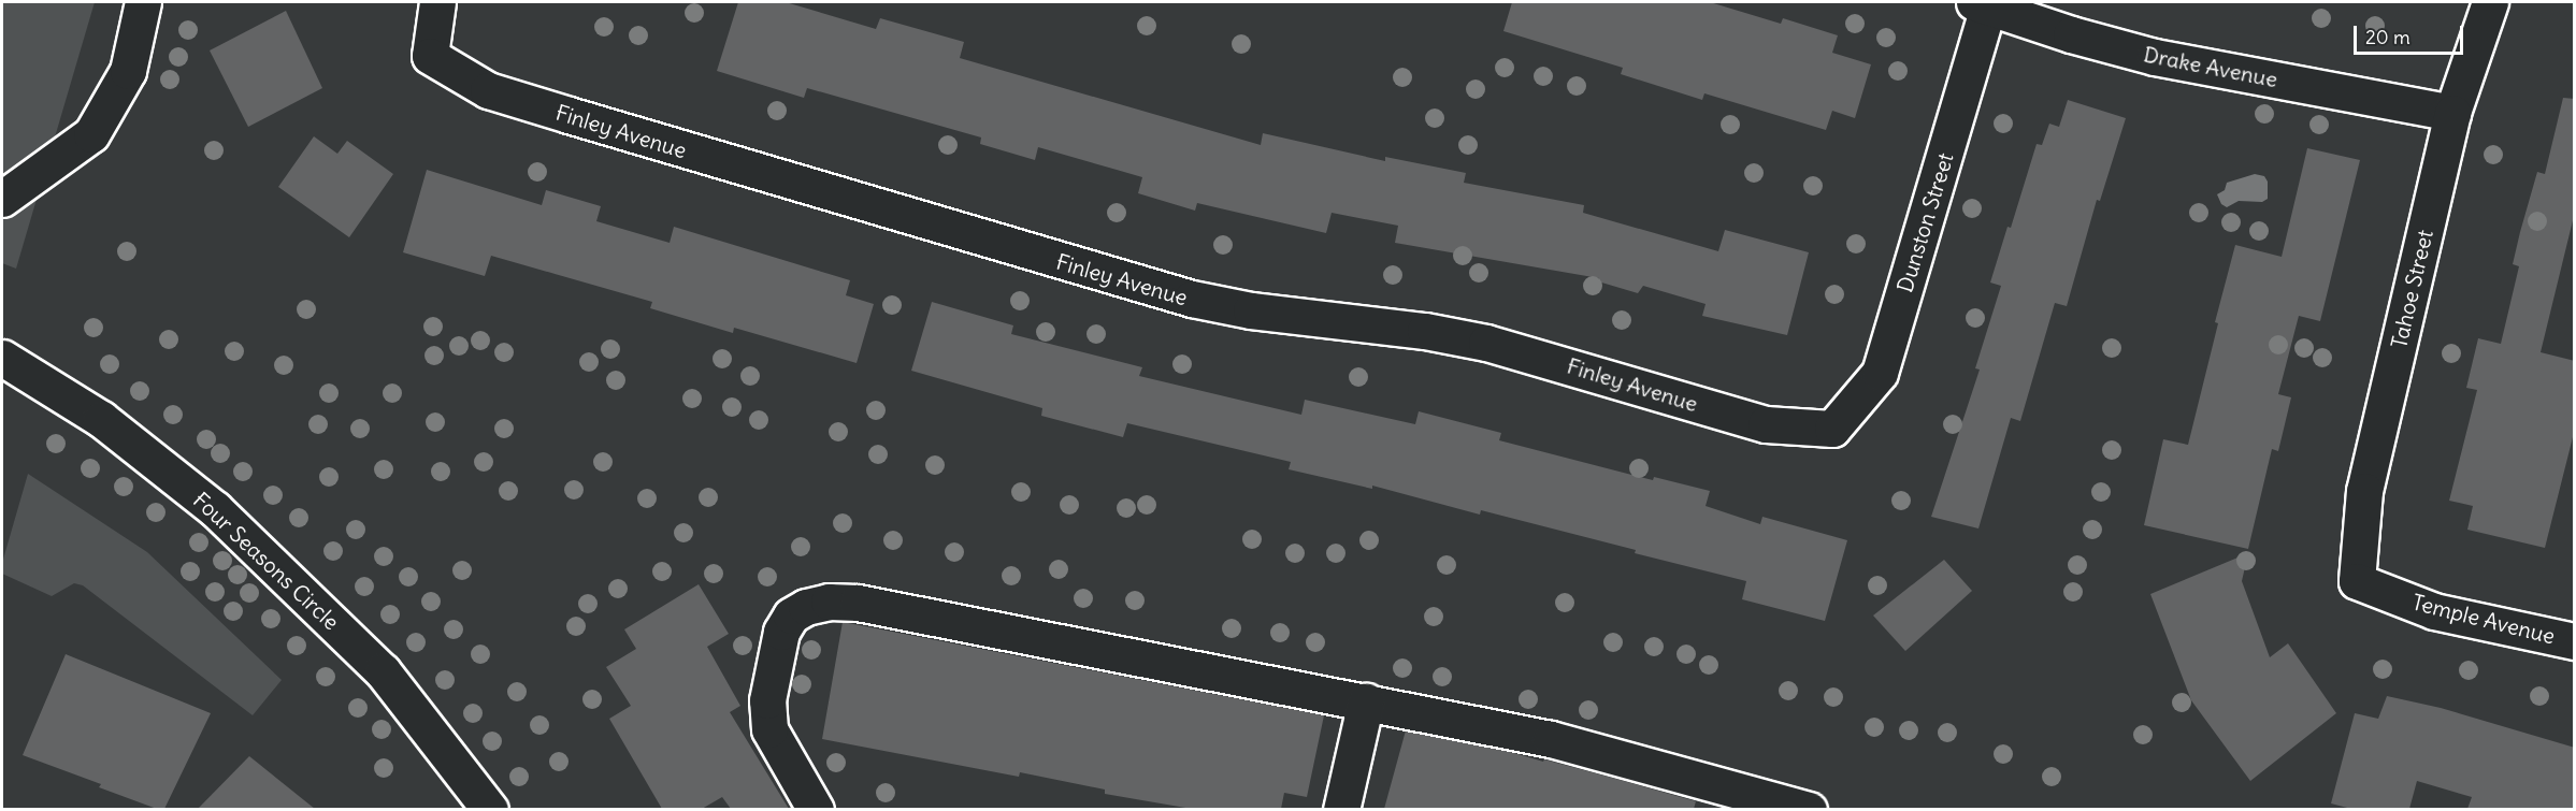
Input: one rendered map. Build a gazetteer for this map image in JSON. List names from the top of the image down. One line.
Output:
{"streets":{"street":["Drake Avenue","Finley Avenue","Dunston Street","Tahoe Street","Four Seasons Circle","Temple Avenue"]},"crossings":[["Drake Avenue","Dunston Street"],["Drake Avenue","Tahoe Street"],["Finley Avenue","Dunston Street"],["Tahoe Street","Temple Avenue"]],"scale_bar":"20 m"}
